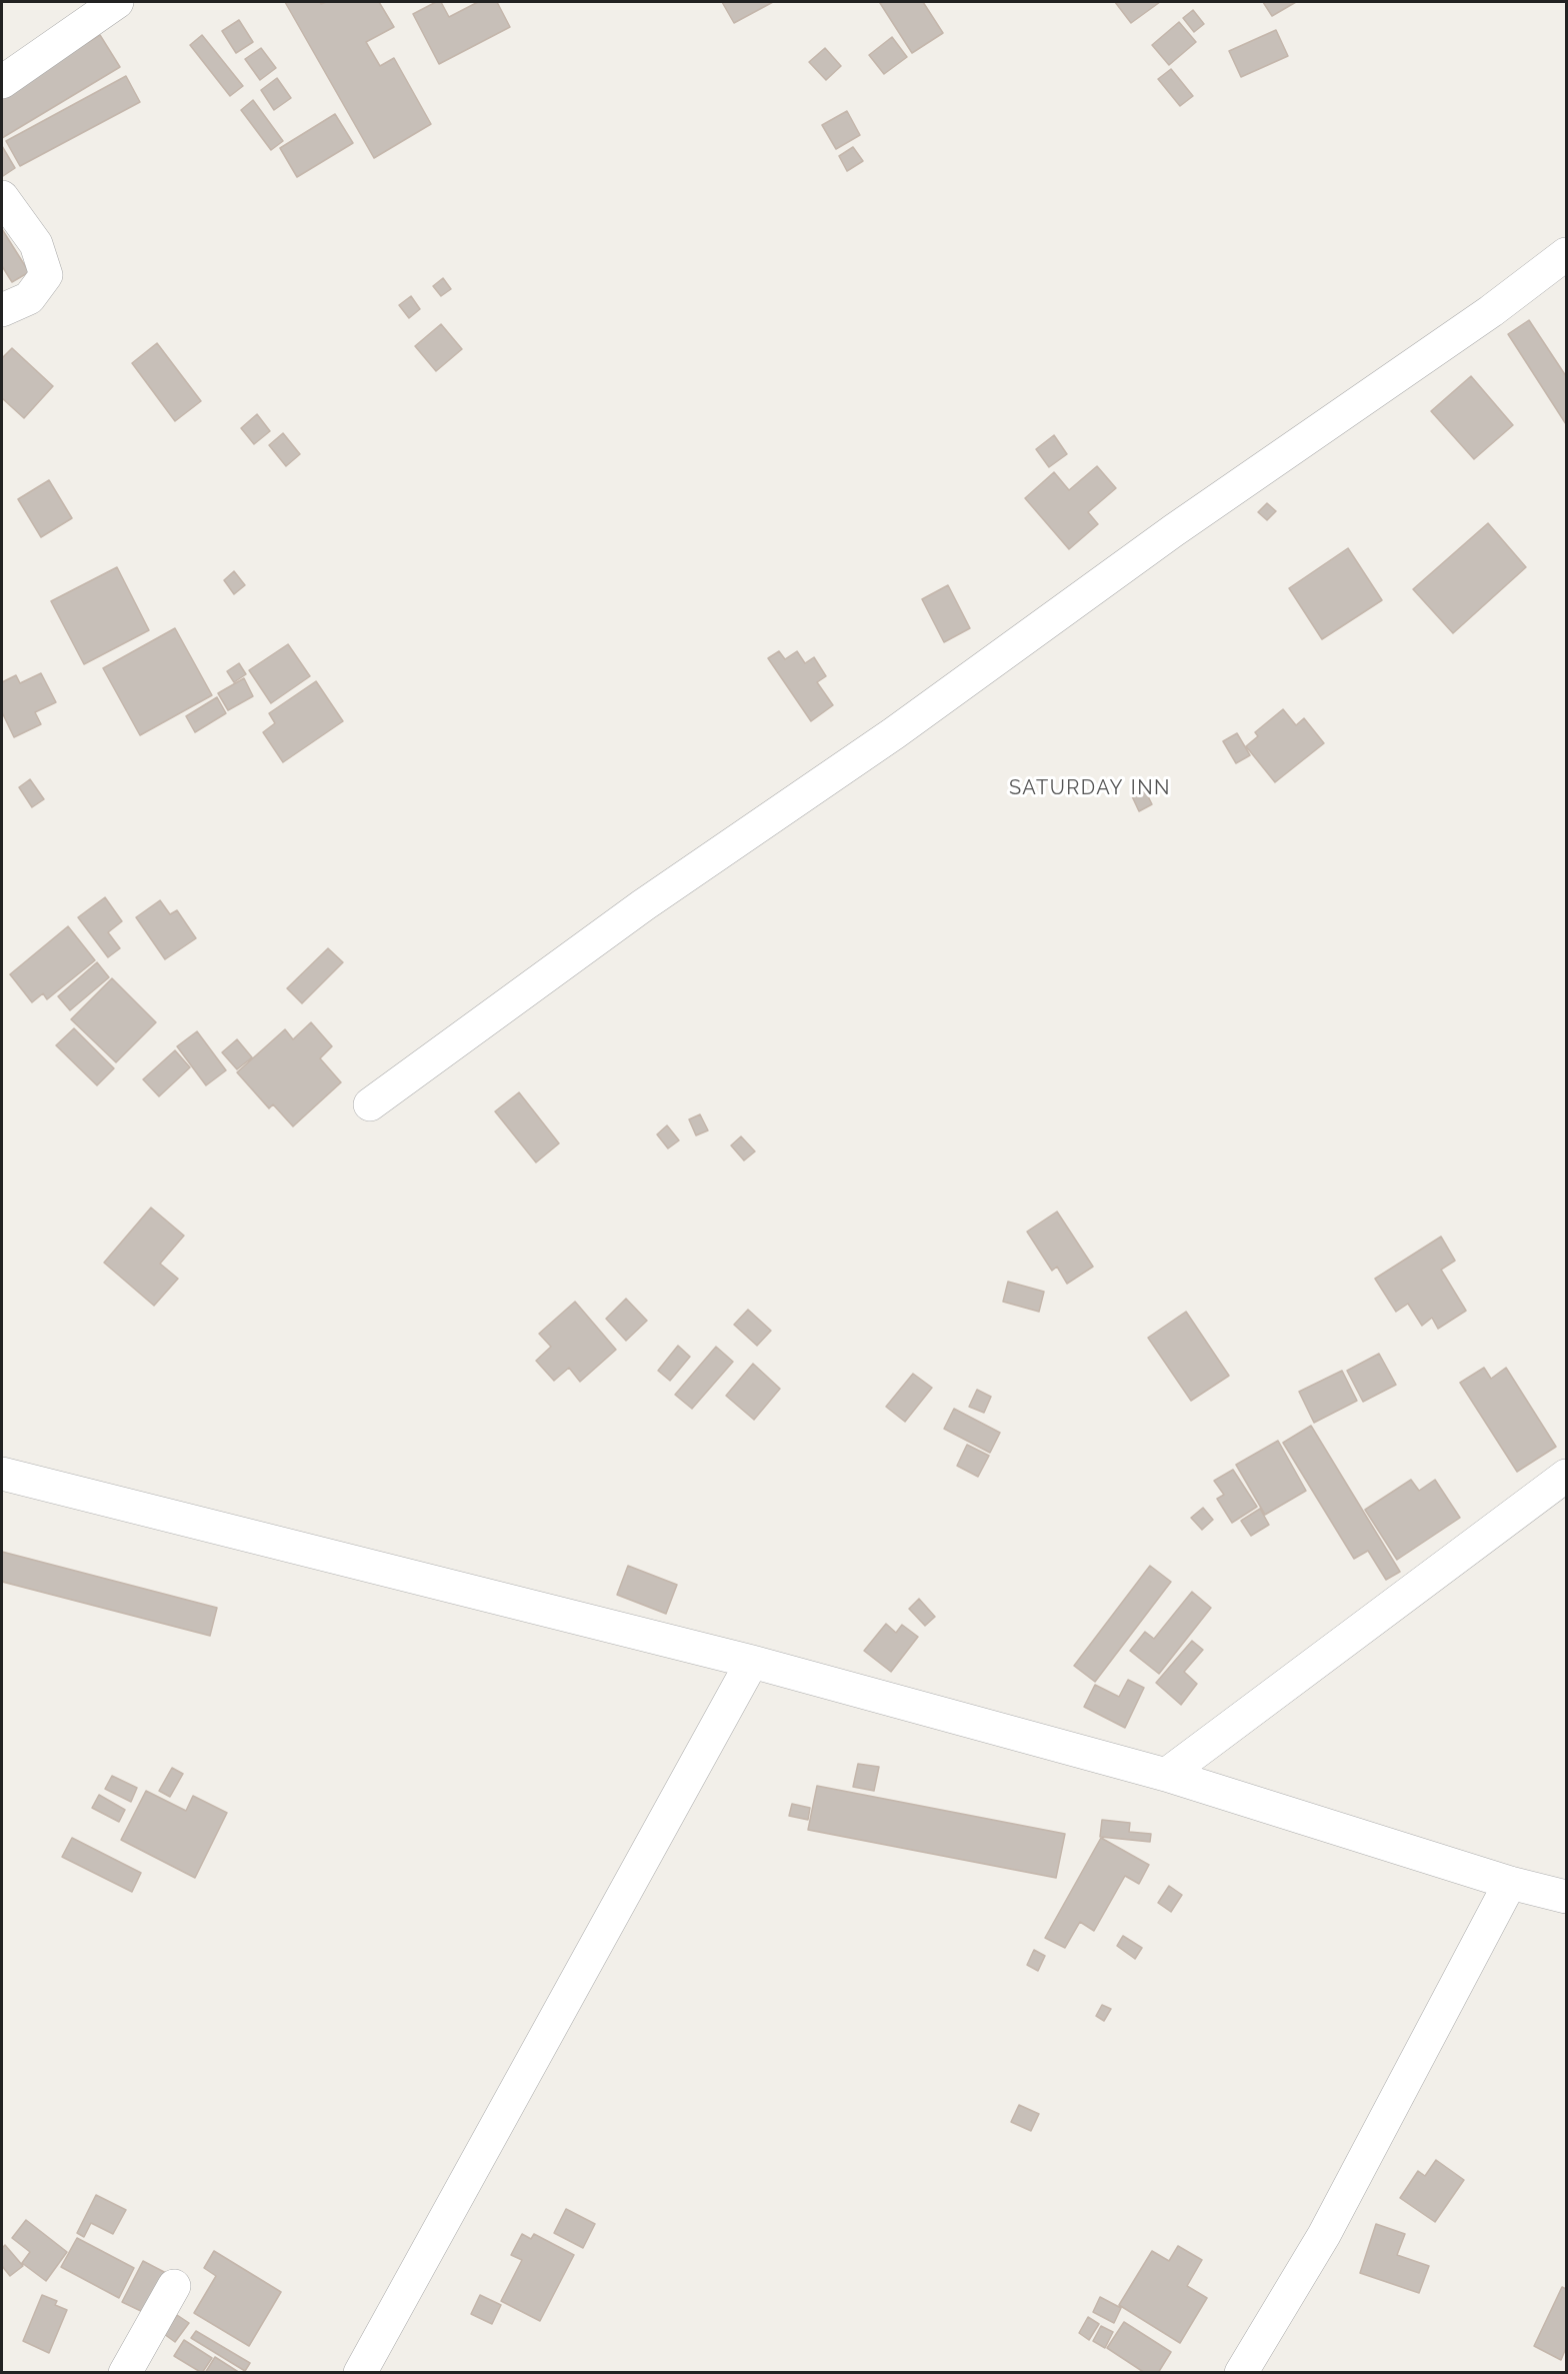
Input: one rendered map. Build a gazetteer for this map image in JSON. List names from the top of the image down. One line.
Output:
{"districts":["SATURDAY INN"]}
